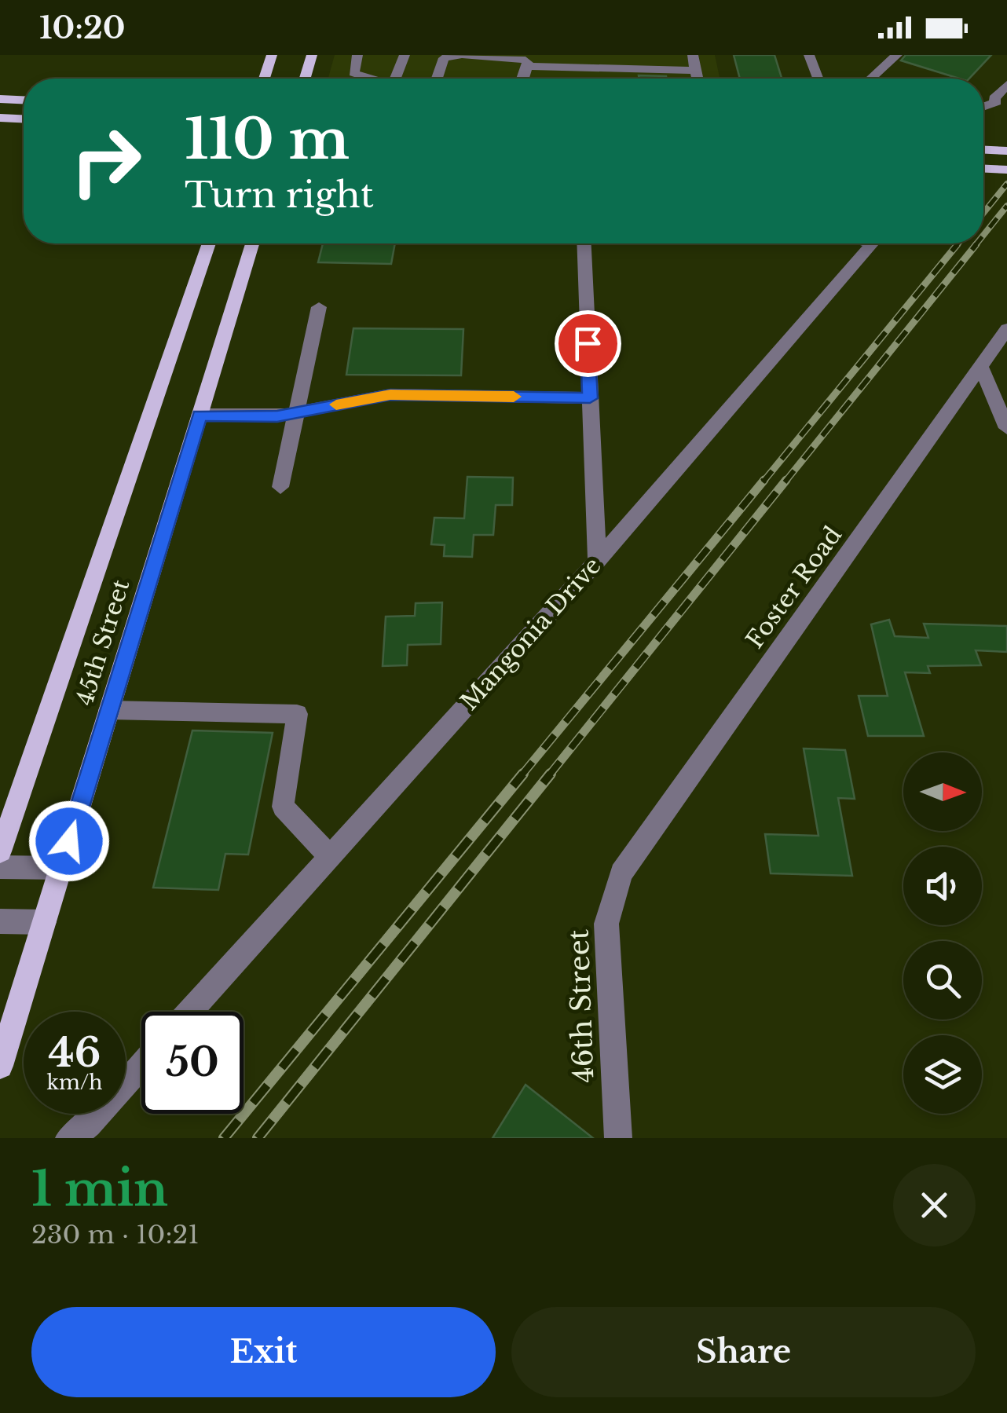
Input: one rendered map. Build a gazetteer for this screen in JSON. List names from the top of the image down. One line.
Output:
{"streets":{"main road":["45th Street"],"street":["Foster Road","Mangonia Drive","46th Street"]},"crossings":[["Foster Road","46th Street"]],"north":"right","page":{"status":"10:20","turn":["110 m","Turn right"],"speed":"46 km/h","limit":"50","heading":["1 min","230 m · 10:21"],"buttons":["Exit","Share"]}}
